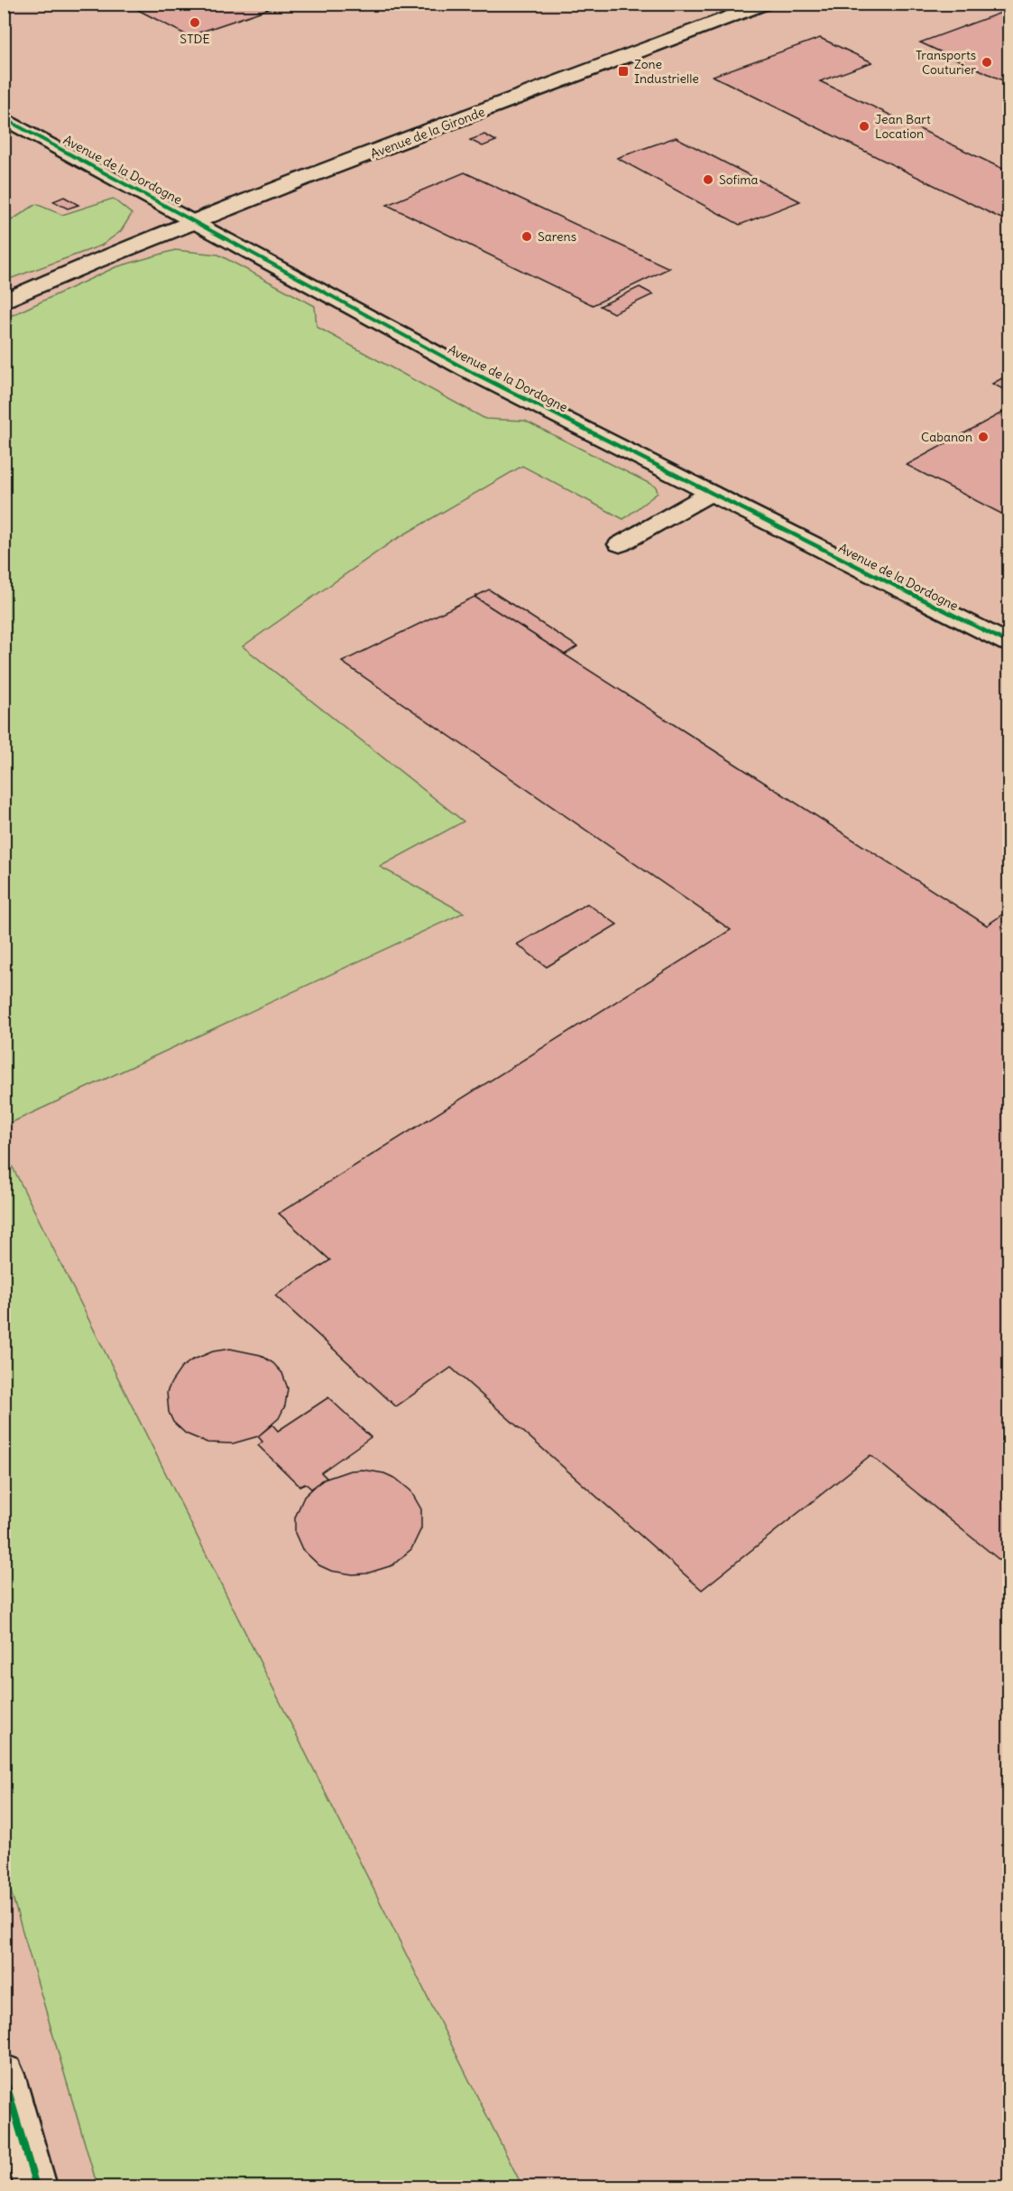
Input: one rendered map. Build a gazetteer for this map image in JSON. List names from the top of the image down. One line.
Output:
{"streets":{"street":["Avenue de la Gironde","Avenue de la Dordogne"]},"crossings":[["Avenue de la Gironde","Avenue de la Dordogne"]],"places":{"other":["STDE","Transports Couturier","Jean Bart Location","Sofima","Sarens","Cabanon"],"transit":["Zone Industrielle"]}}
